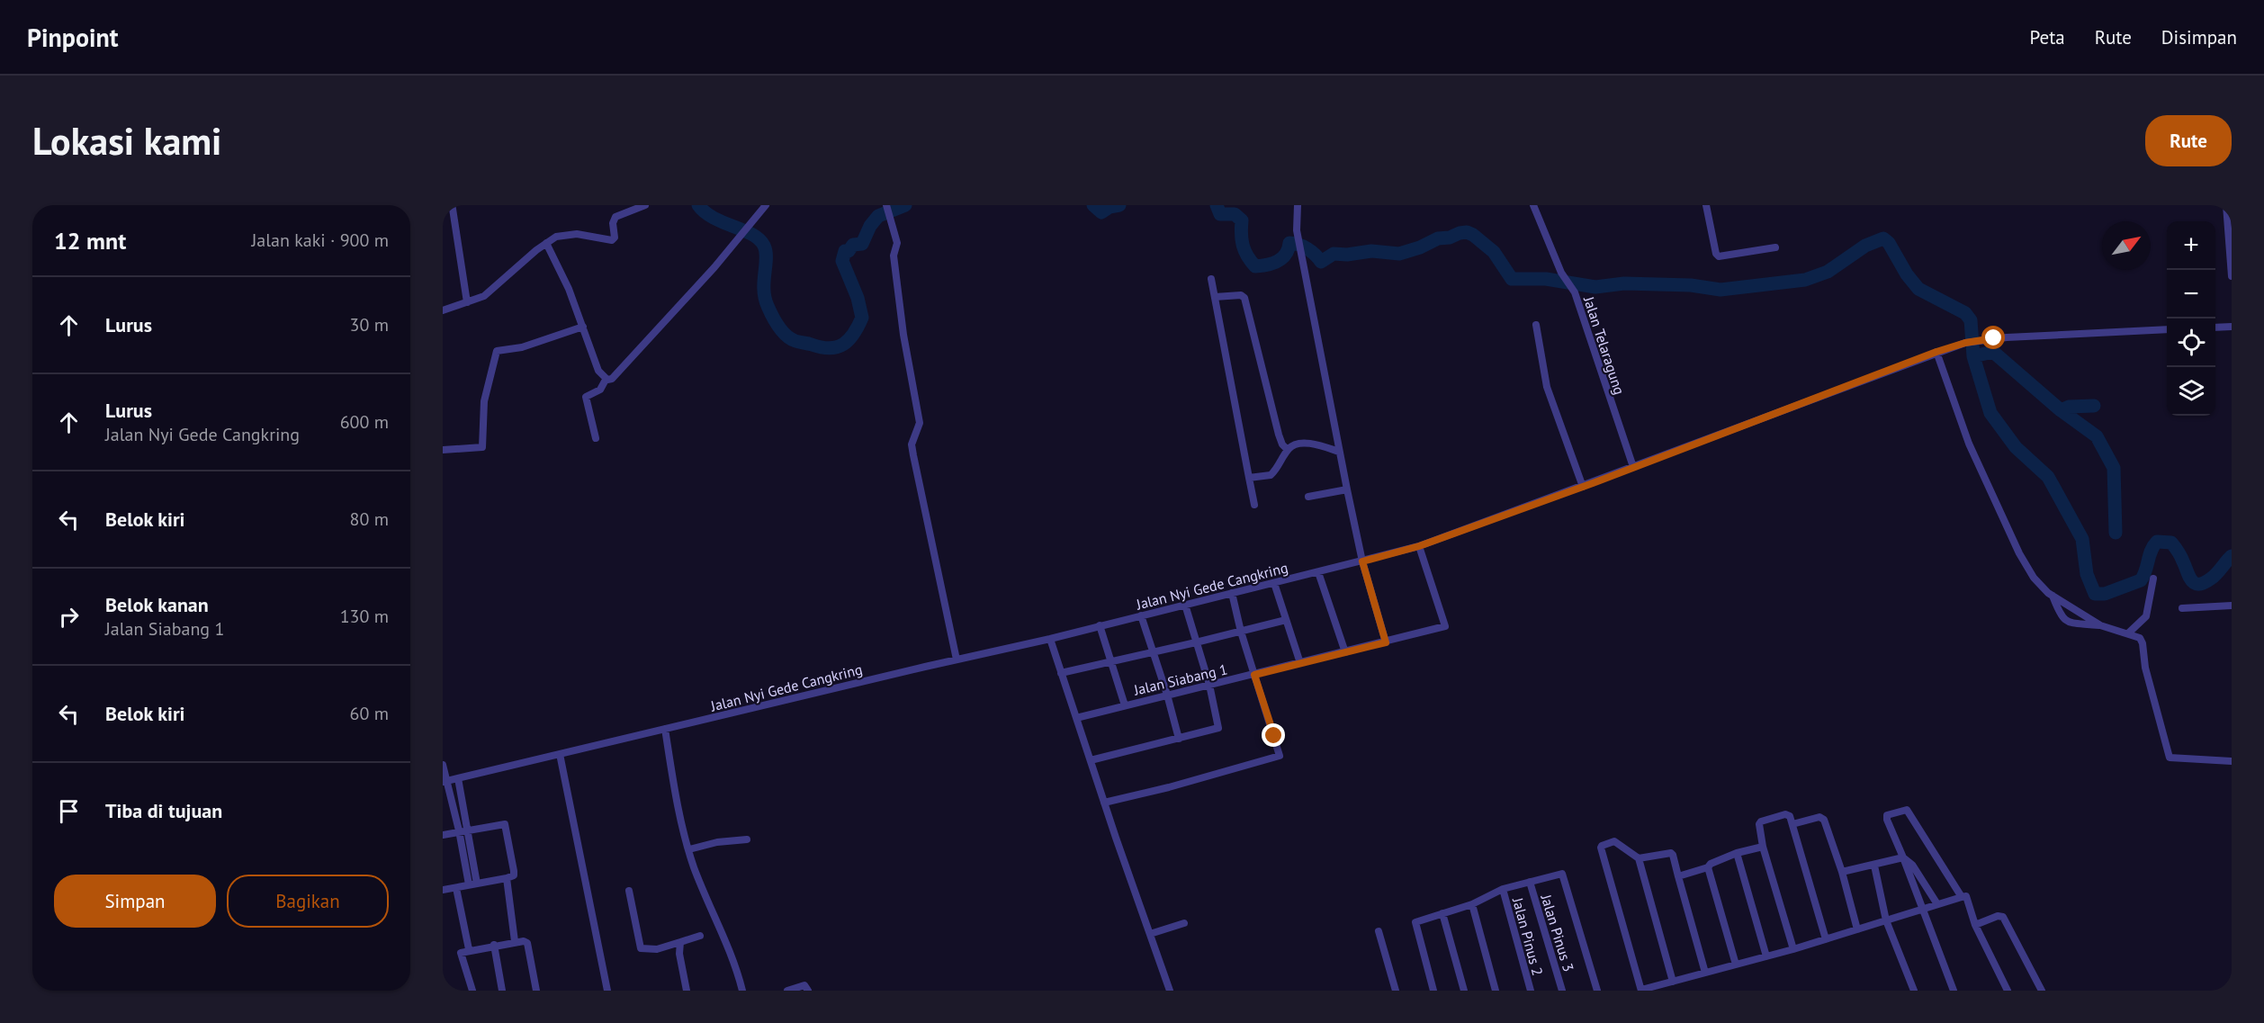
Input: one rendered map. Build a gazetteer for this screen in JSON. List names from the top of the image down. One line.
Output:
{"streets":{"street":["Jalan Telaragung","Jalan Nyi Gede Cangkring","Jalan Siabang 1","Jalan Pinus 3","Jalan Pinus 2"]},"crossings":[["Jalan Telaragung","Jalan Nyi Gede Cangkring"],["Jalan Nyi Gede Cangkring","Jalan Siabang 1"]],"north":"top right","page":{"header":"Pinpoint","nav":["Peta","Rute","Disimpan"],"buttons":["Rute",["Simpan","Bagikan"]],"title":"Lokasi kami","heading":["12 mnt","Jalan kaki · 900 m"],"map_buttons":["+","−"],"list":[["Lurus","30 m"],["Lurus","Jalan Nyi Gede Cangkring","600 m"],["Belok kiri","80 m"],["Belok kanan","Jalan Siabang 1","130 m"],["Belok kiri","60 m"],"Tiba di tujuan"]}}
